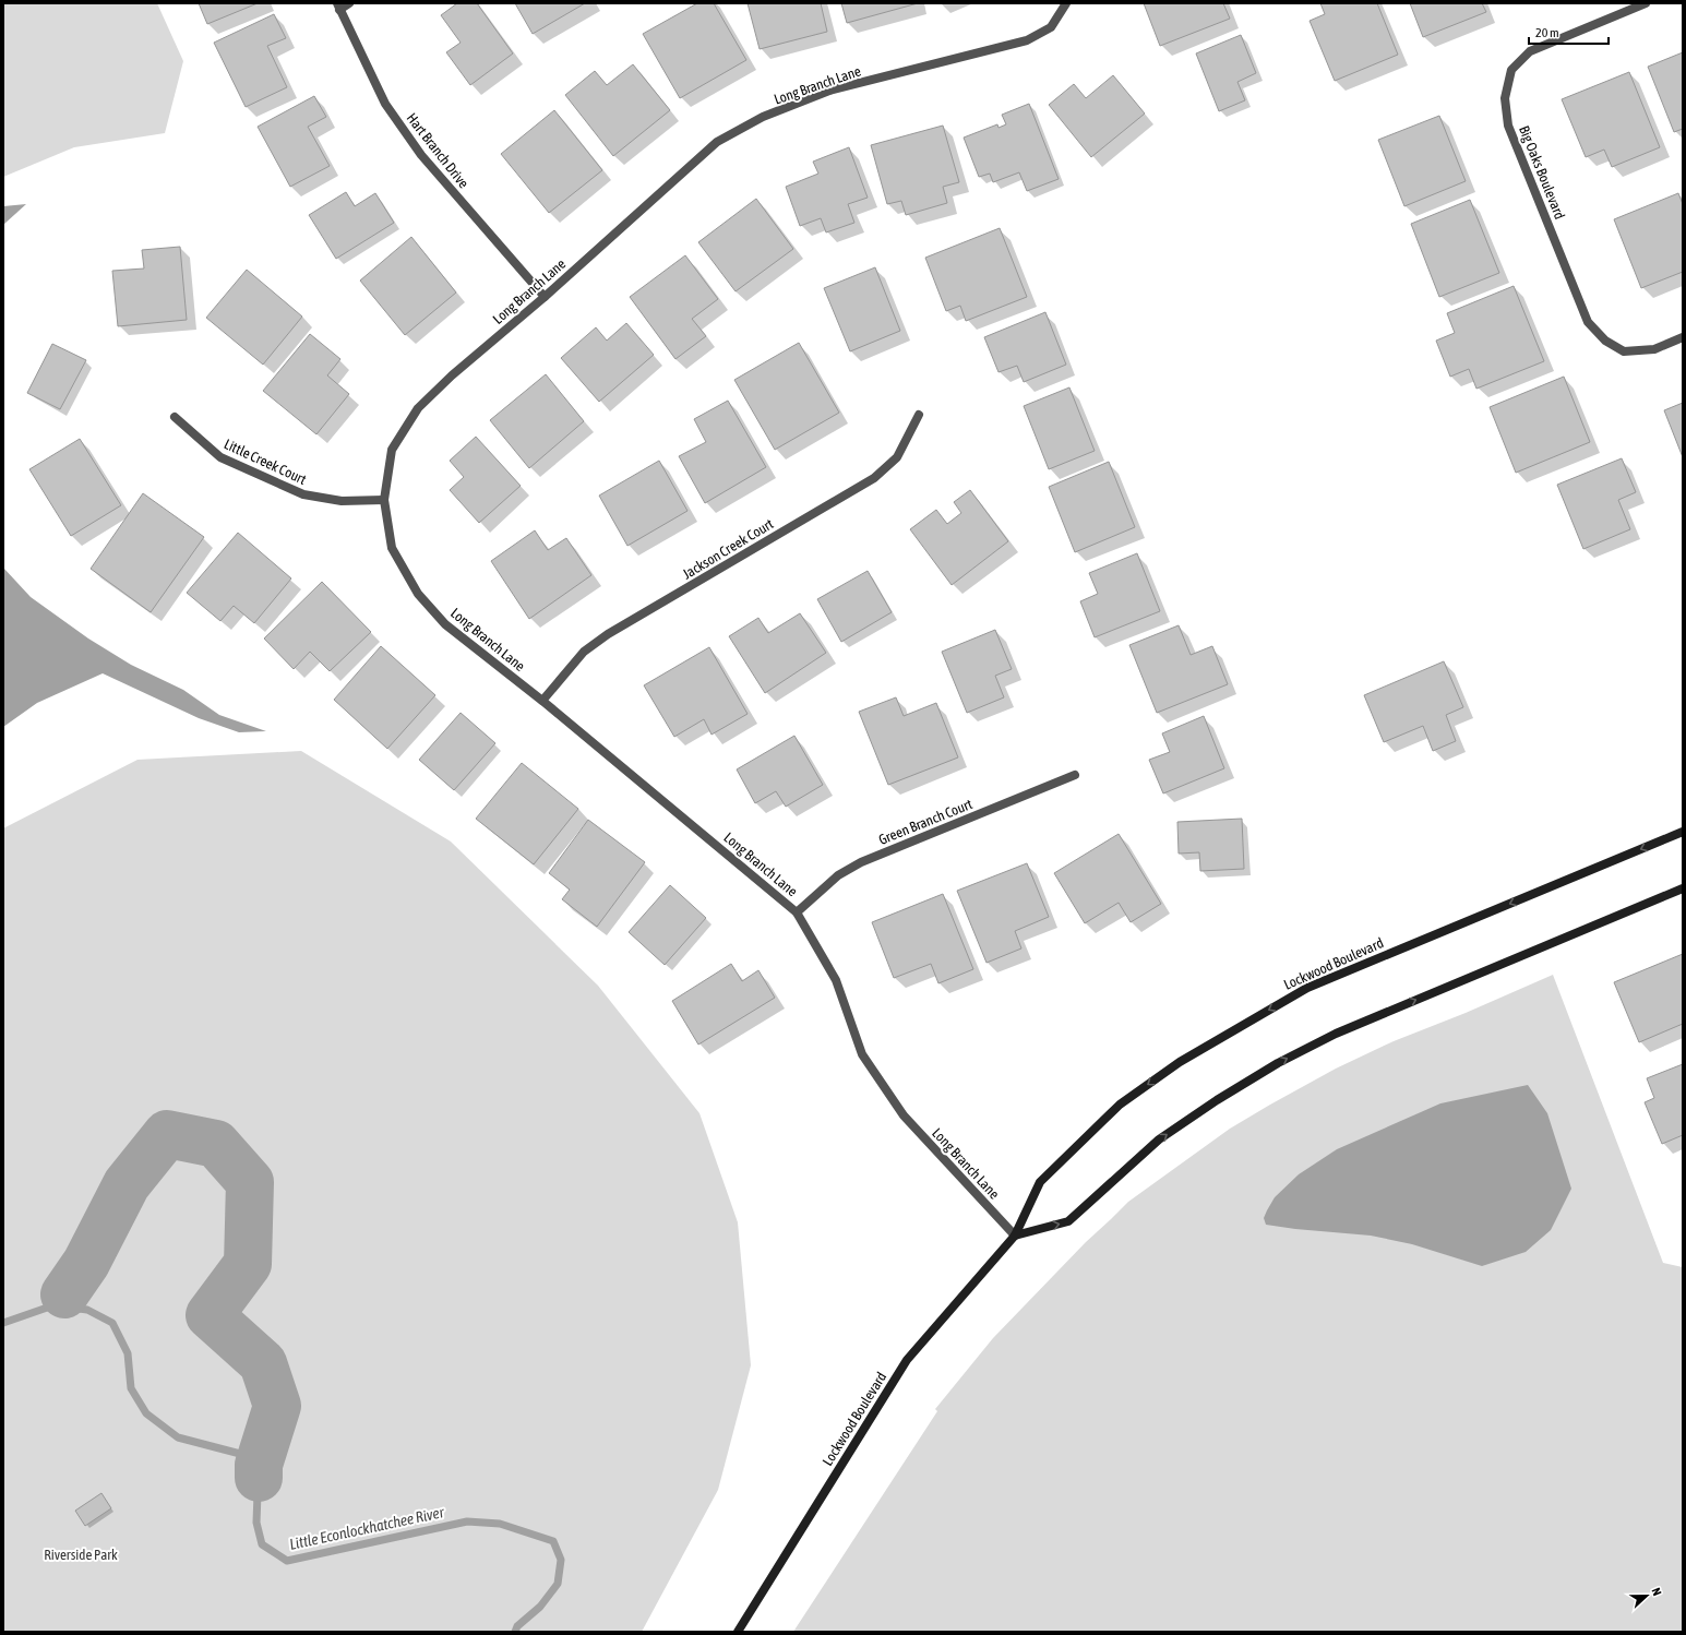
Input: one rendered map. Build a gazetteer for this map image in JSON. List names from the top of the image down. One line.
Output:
{"streets":{"main road":["Lockwood Boulevard"],"street":["Long Branch Lane","Hart Branch Drive","Big Oaks Boulevard","Little Creek Court","Jackson Creek Court","Green Branch Court"]},"crossings":[["Long Branch Lane","Hart Branch Drive"],["Long Branch Lane","Little Creek Court"],["Long Branch Lane","Jackson Creek Court"],["Long Branch Lane","Green Branch Court"],["Long Branch Lane","Lockwood Boulevard"]],"water":["Little Econlockhatchee River"],"parks":["Riverside Park"],"scale_bar":"20 m","north":"right"}
